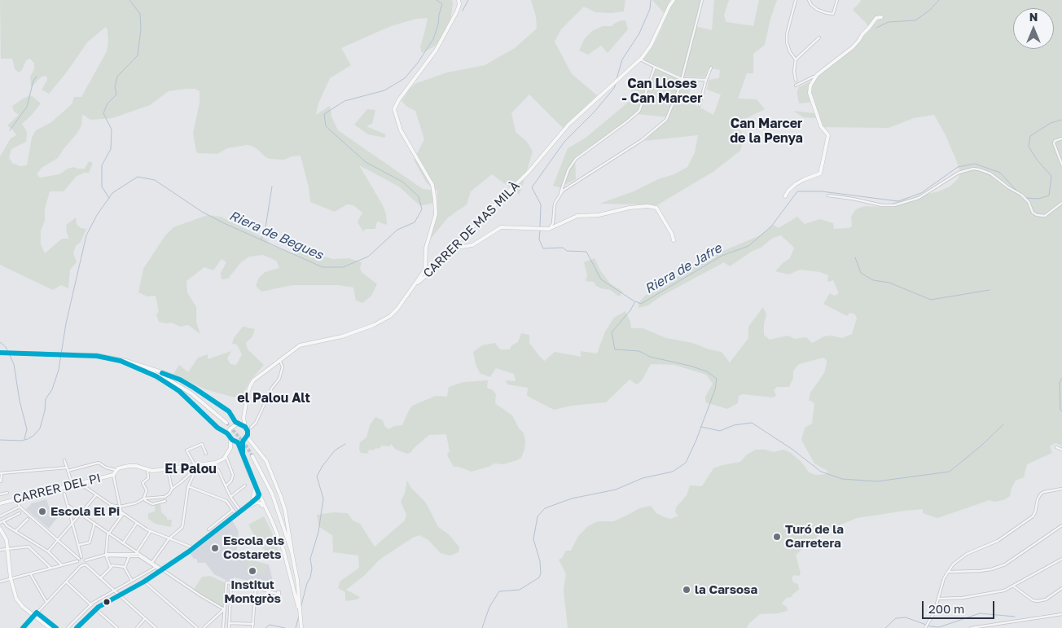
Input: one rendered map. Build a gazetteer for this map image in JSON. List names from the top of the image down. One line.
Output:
{"streets":{"street":["CARRER DE MAS MILÀ","CARRER DEL PI"]},"districts":["Can Lloses - Can Marcer","Can Marcer de la Penya","el Palou Alt","El Palou"],"water":["Riera de Begues","Riera de Jafre"],"places":["Escola El Pi","Turó de la Carretera","Escola els Costarets","Institut Montgròs","la Carsosa"],"scale_bar":"200 m","north":"top"}
